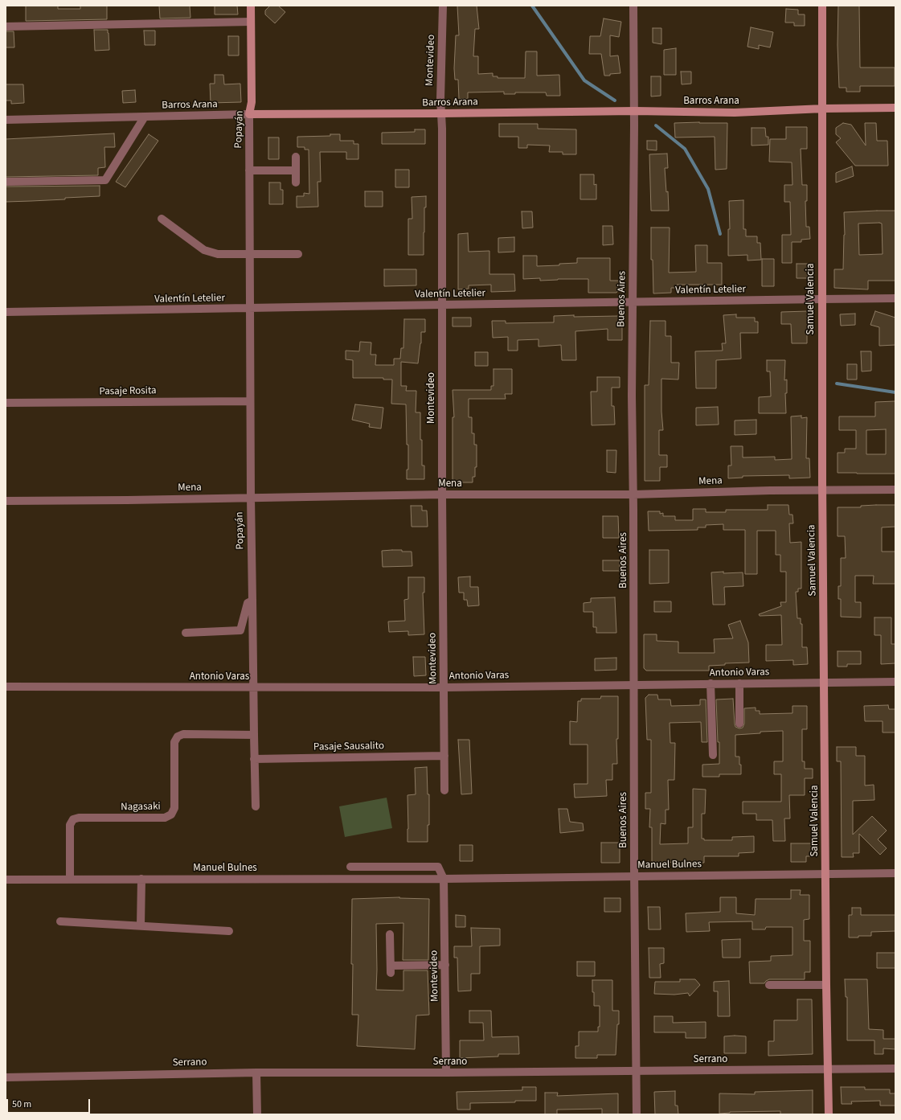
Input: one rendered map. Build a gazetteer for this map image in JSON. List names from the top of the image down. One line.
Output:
{"streets":{"main road":["Barros Arana","Popayán","Samuel Valencia"],"street":["Montevideo","Valentín Letelier","Buenos Aires","Pasaje Rosita","Mena","Antonio Varas","Pasaje Sausalito","Nagasaki","Manuel Bulnes","Serrano"]},"crossings":[["Montevideo","Barros Arana"],["Montevideo","Valentín Letelier"],["Montevideo","Mena"],["Montevideo","Antonio Varas"],["Montevideo","Pasaje Sausalito"],["Montevideo","Manuel Bulnes"],["Montevideo","Serrano"],["Barros Arana","Popayán"],["Barros Arana","Buenos Aires"],["Barros Arana","Samuel Valencia"],["Popayán","Valentín Letelier"],["Popayán","Pasaje Rosita"],["Popayán","Mena"],["Popayán","Antonio Varas"],["Popayán","Pasaje Sausalito"],["Popayán","Nagasaki"],["Valentín Letelier","Buenos Aires"],["Valentín Letelier","Samuel Valencia"],["Buenos Aires","Mena"],["Buenos Aires","Antonio Varas"],["Buenos Aires","Manuel Bulnes"],["Buenos Aires","Serrano"],["Samuel Valencia","Mena"],["Samuel Valencia","Antonio Varas"],["Samuel Valencia","Manuel Bulnes"],["Samuel Valencia","Serrano"],["Nagasaki","Manuel Bulnes"]],"scale_bar":"50 m"}
